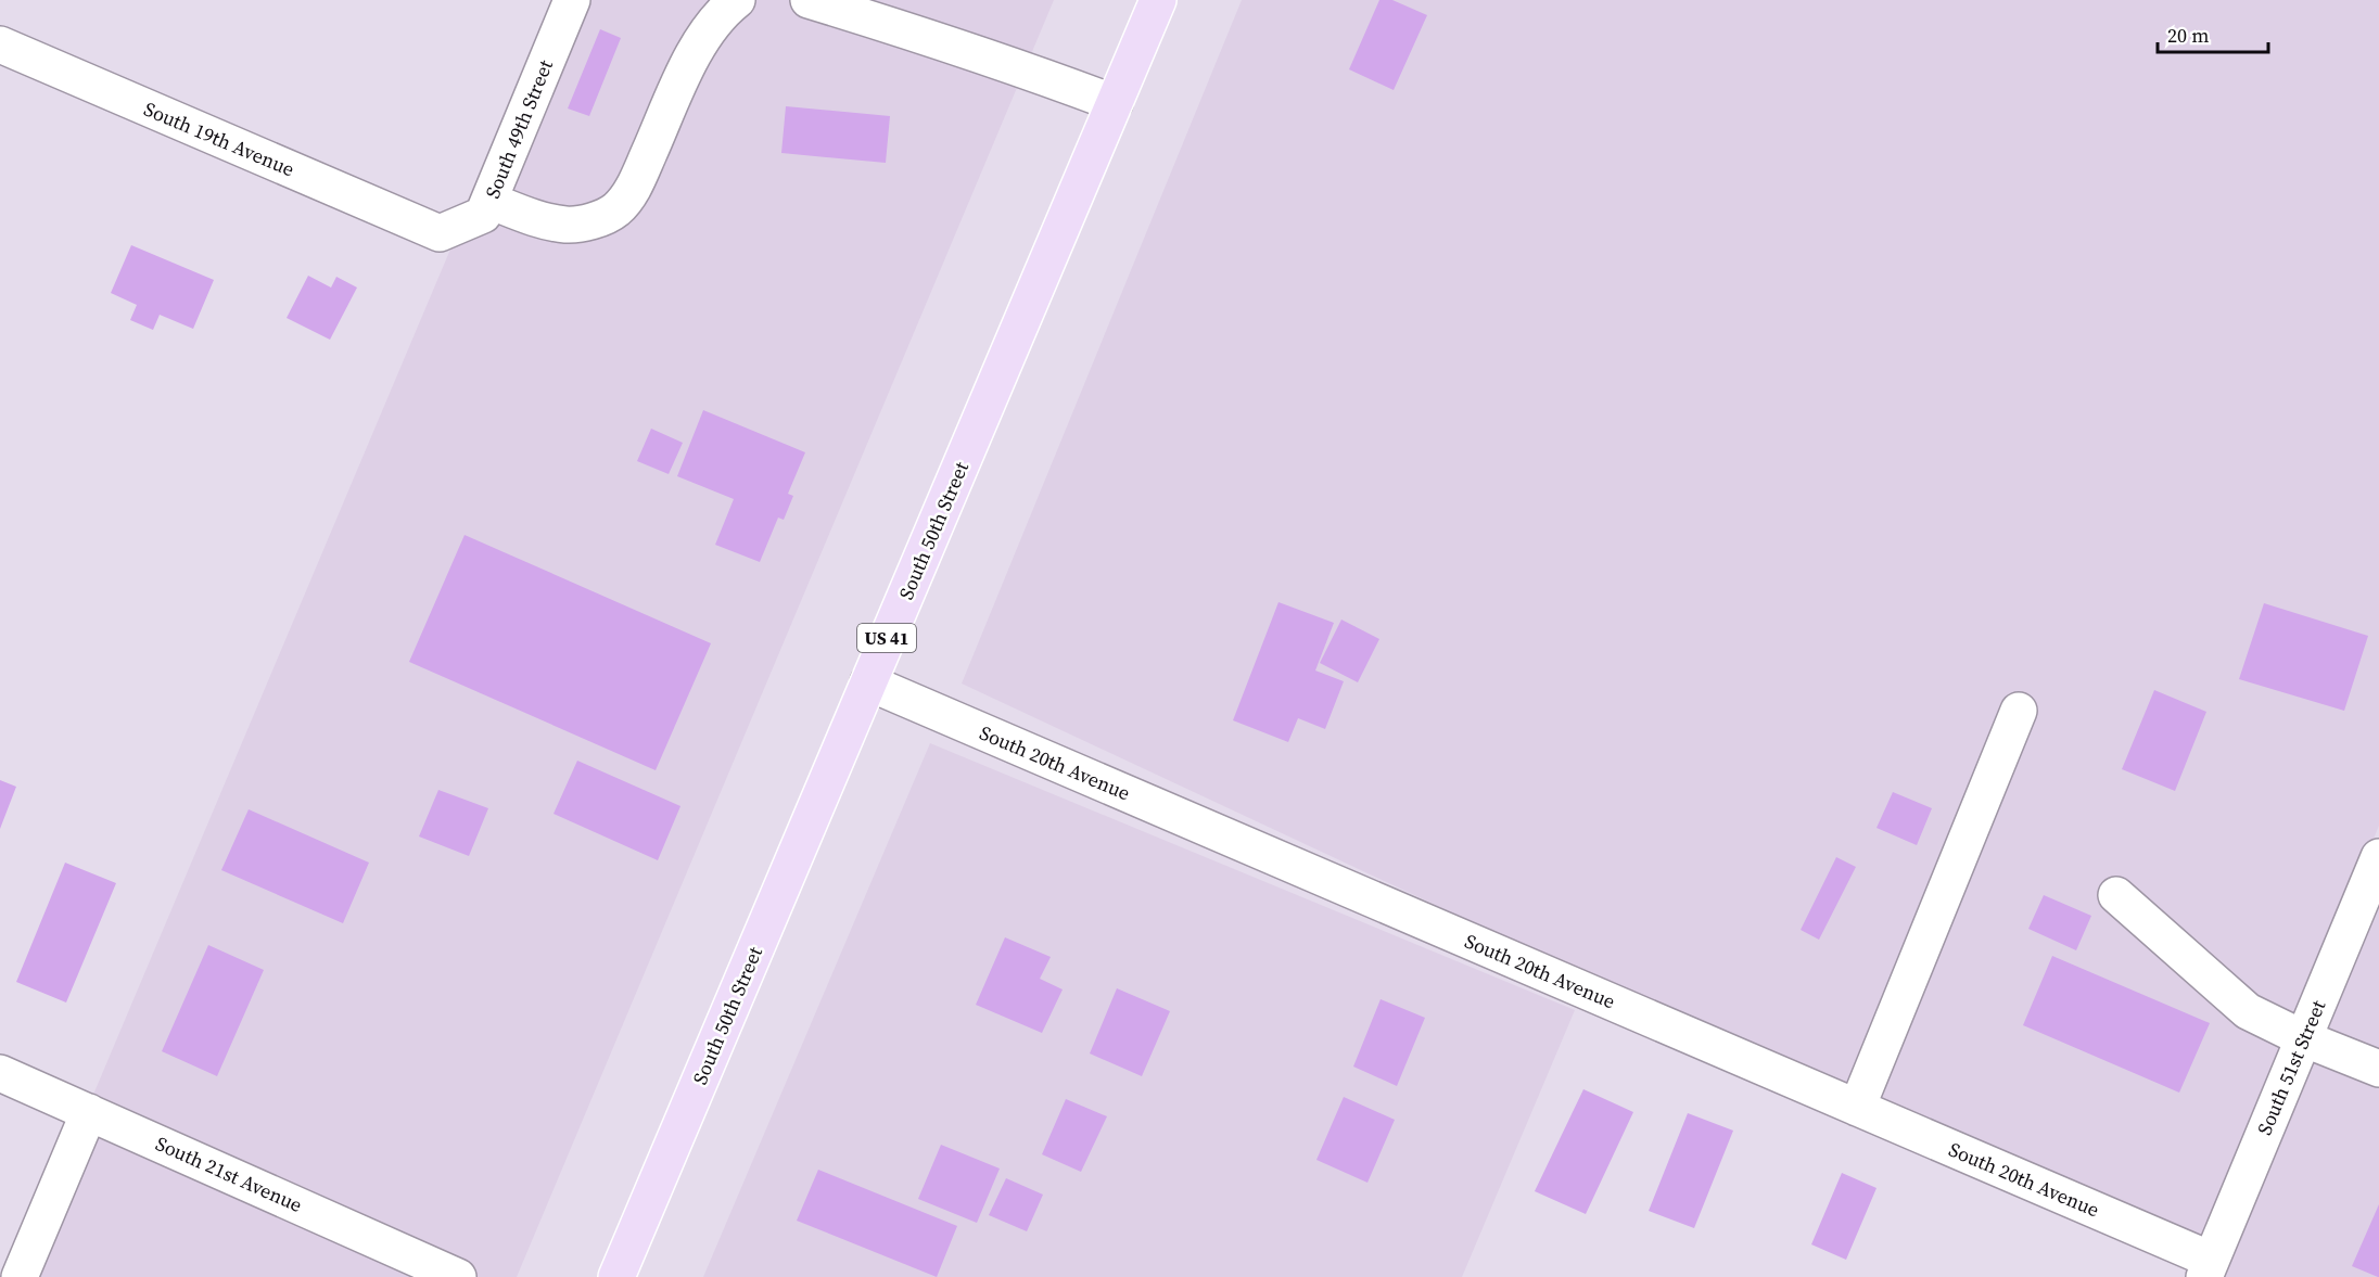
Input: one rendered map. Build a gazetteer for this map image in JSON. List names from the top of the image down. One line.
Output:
{"streets":{"main road":["South 50th Street","US 41"],"street":["South 49th Street","South 19th Avenue","South 20th Avenue","South 51st Street","South 21st Avenue"]},"crossings":[["South 49th Street","South 19th Avenue"],["South 50th Street","South 20th Avenue"],["South 20th Avenue","South 51st Street"]],"scale_bar":"20 m"}
